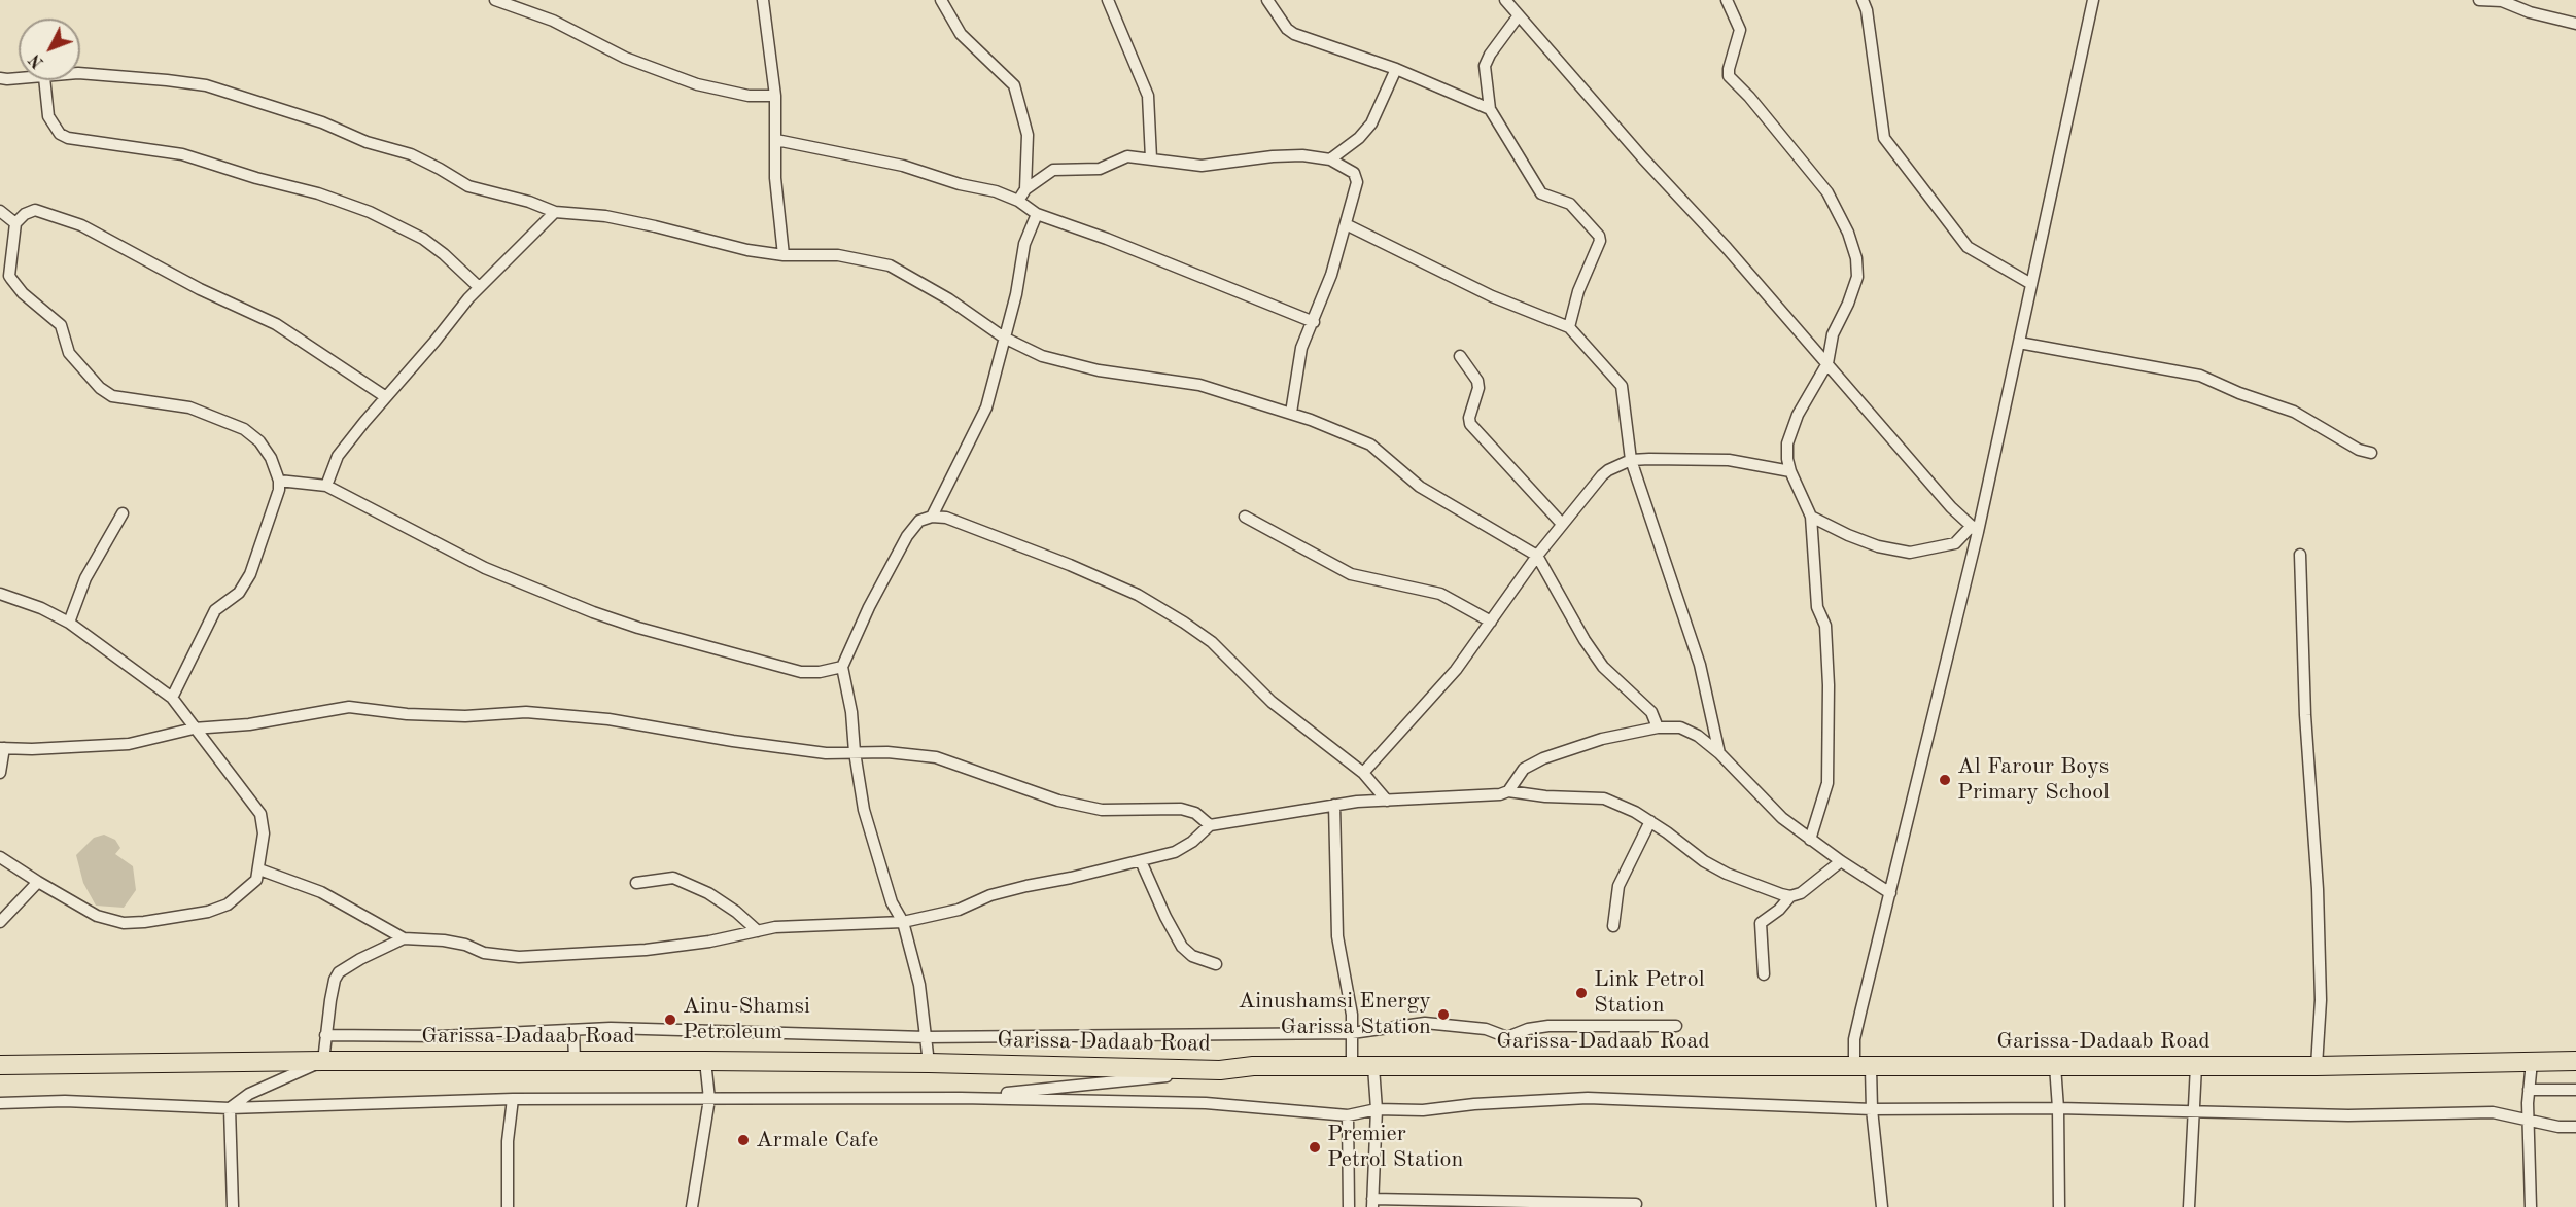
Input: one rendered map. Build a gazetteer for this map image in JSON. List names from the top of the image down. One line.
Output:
{"streets":{"highway":["Garissa-Dadaab Road"]},"places":["Al Farour Boys Primary School","Link Petrol Station","Ainushamsi Energy Garissa Station","Ainu-Shamsi Petroleum","Armale Cafe","Premier Petrol Station"],"north":"bottom left"}
